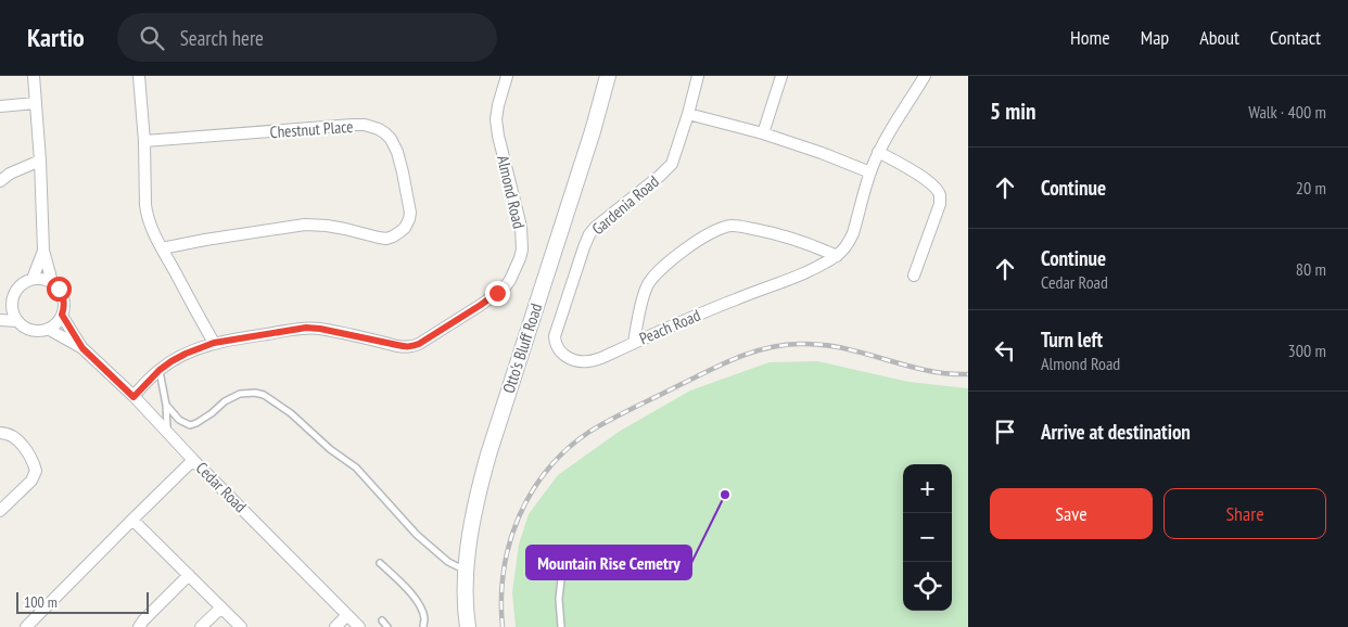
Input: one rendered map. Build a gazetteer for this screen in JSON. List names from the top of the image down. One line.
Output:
{"streets":{"main road":["Otto's Bluff Road"],"street":["Chestnut Place","Almond Road","Gardenia Road","Peach Road","Cedar Road"]},"crossings":[["Almond Road","Cedar Road"],["Gardenia Road","Peach Road"]],"places":["Mountain Rise Cemetry"],"scale_bar":"100 m","page":{"header":"Kartio","search":"Search here","nav":["Home","Map","About","Contact"],"heading":["5 min","Walk · 400 m"],"list":[["Continue","20 m"],["Continue","Cedar Road","80 m"],["Turn left","Almond Road","300 m"],"Arrive at destination"],"map_buttons":["+","−"],"buttons":["Save","Share"],"scale":"100 m"}}
